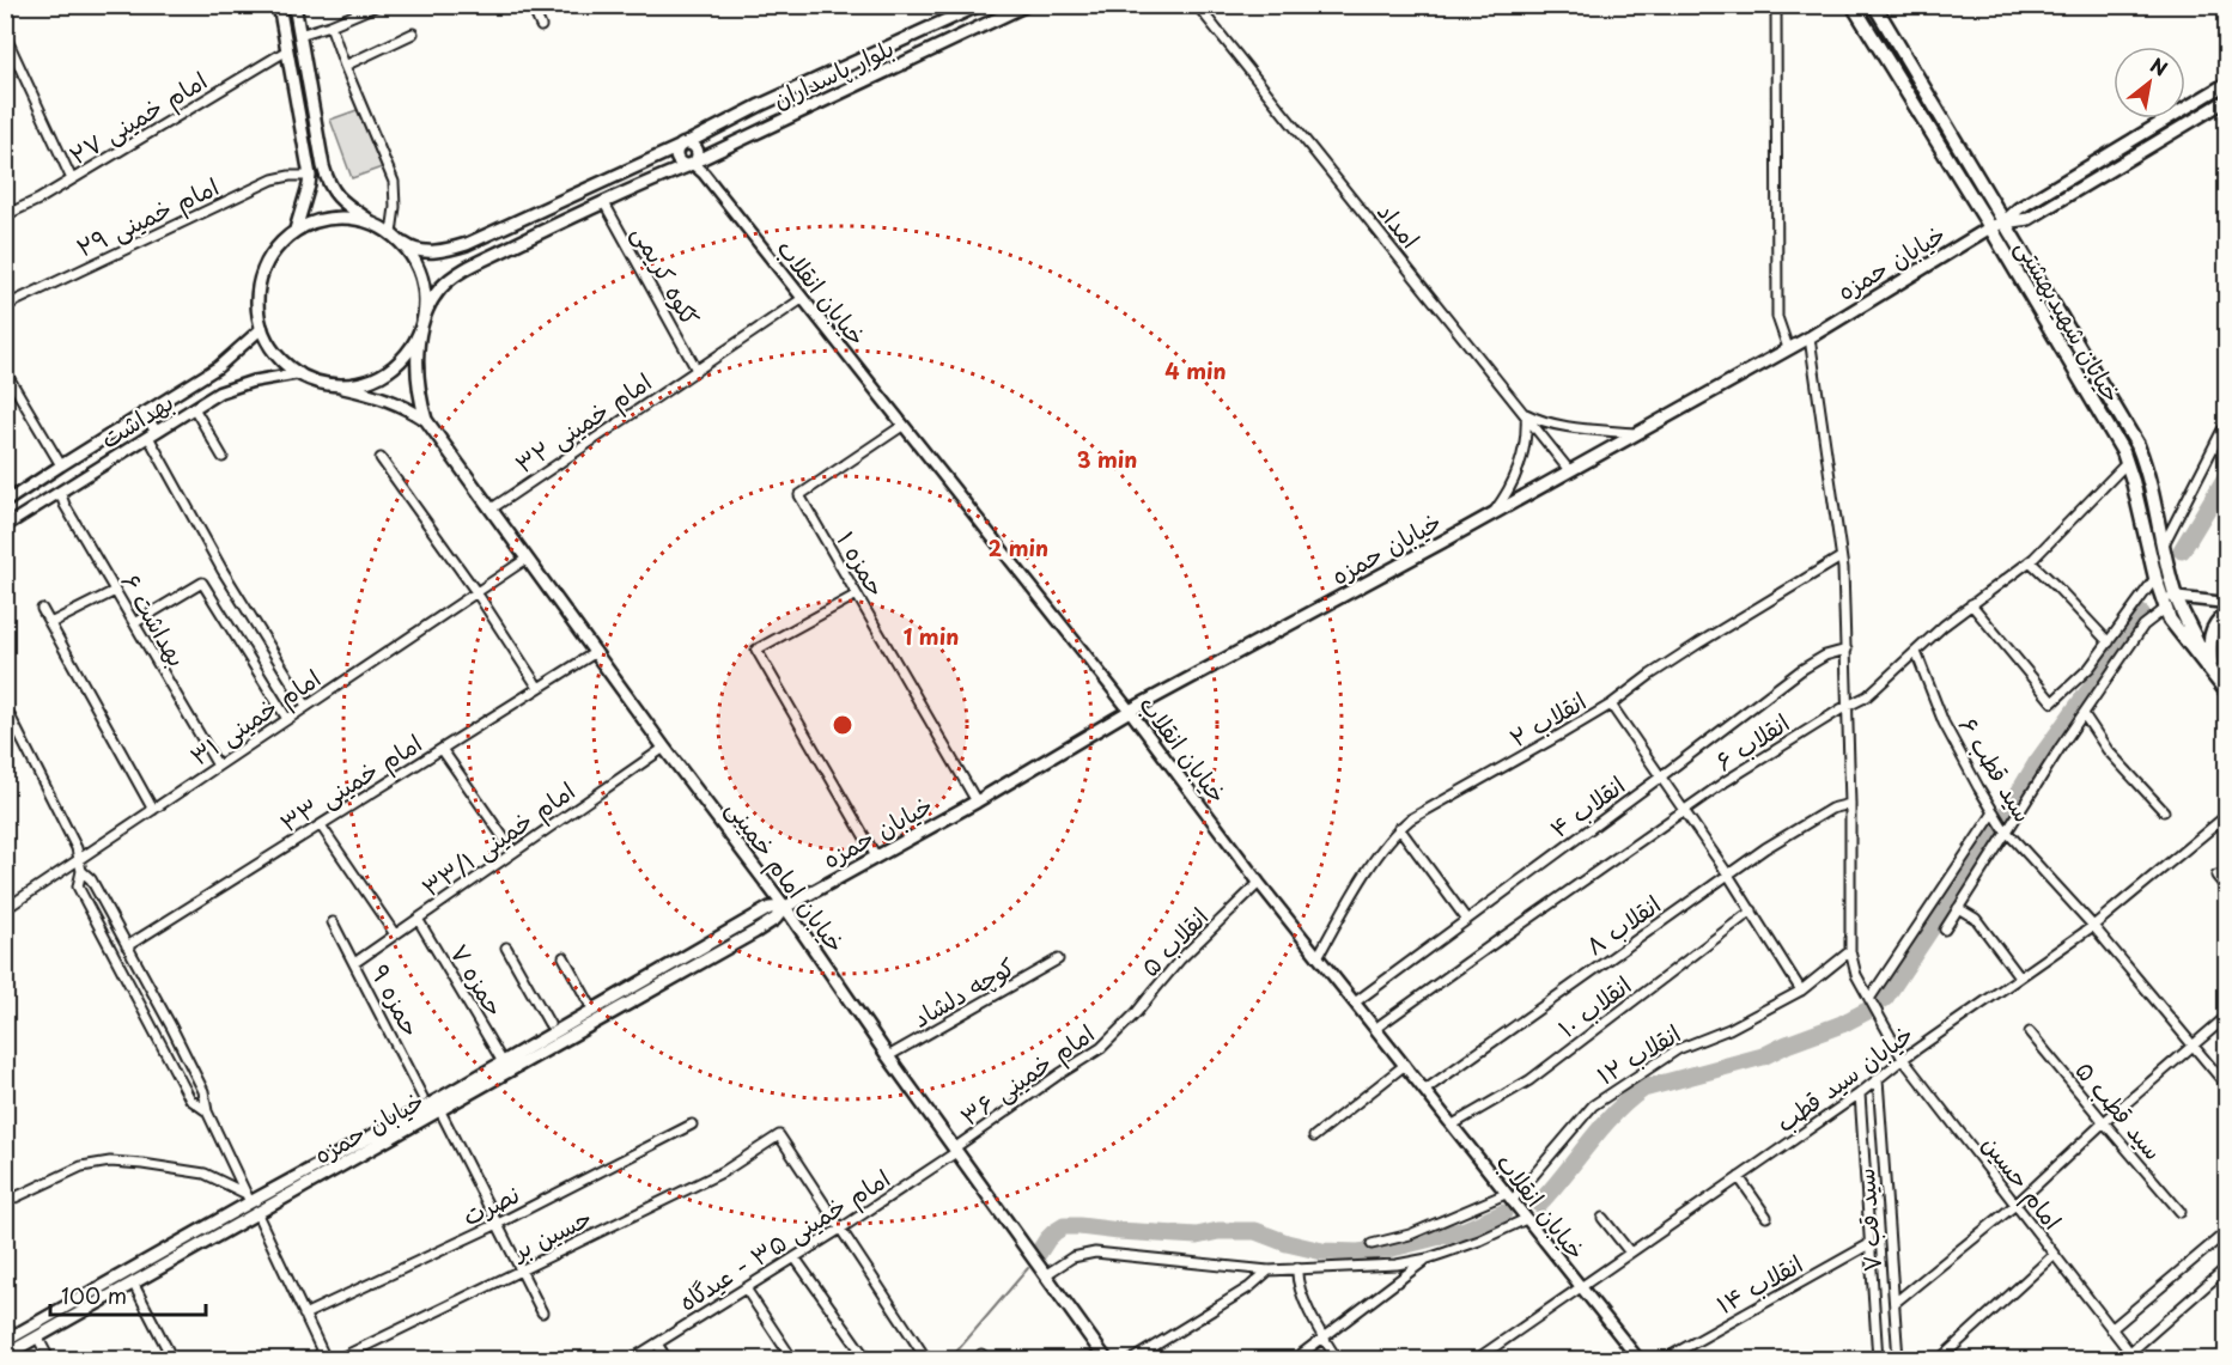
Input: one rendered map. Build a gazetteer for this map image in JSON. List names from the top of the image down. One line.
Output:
{"streets":{"main road":["بلوار پاسداران","خیابان حمزه","خیابان شهیدبهشتی","خیابان امام خمینی"],"street":["امام خمینی ۲۷","امام خمینی ۲۹","امداد","ککوه کریمی","خیابان انقلاب","بهداشت","امام خمینی ۳۲","حمزه ۱","بهداشت ۶","امام خمینی ۳۱","انقلاب ۲","انقلاب ۶","سید قطب ۶","امام خمینی ۳۳","انقلاب ۴","امام خمینی ۳۳/۱","انقلاب ۸","انقلاب ۵","حمزه ۷","کوچه دلشاد","حمزه ۹","انقلاب ۱۰","انقلاب ۱۲","امام خمینی ۳۶","خیابان سید قطب","سید قطب ۵","امام حسین","نصرت","سید قب ۷","حسین بر","امام خمینی ۳۵ - عیدگاه","انقلاب ۱۴"]},"crossings":[["بلوار پاسداران","ککوه کریمی"],["بلوار پاسداران","خیابان انقلاب"],["بلوار پاسداران","بهداشت"],["امداد","خیابان حمزه"],["خیابان حمزه","خیابان انقلاب"],["خیابان حمزه","خیابان شهیدبهشتی"],["خیابان حمزه","حمزه ۱"],["خیابان حمزه","خیابان امام خمینی"],["خیابان حمزه","حمزه ۷"],["خیابان حمزه","امام حسین"],["ککوه کریمی","امام خمینی ۳۲"],["خیابان انقلاب","امام خمینی ۳۲"],["خیابان انقلاب","حمزه ۱"],["خیابان انقلاب","انقلاب ۲"],["خیابان انقلاب","انقلاب ۶"],["خیابان انقلاب","انقلاب ۴"],["خیابان انقلاب","انقلاب ۸"],["خیابان انقلاب","انقلاب ۵"],["خیابان انقلاب","انقلاب ۱۰"],["خیابان انقلاب","انقلاب ۱۲"],["خیابان انقلاب","خیابان سید قطب"],["خیابان شهیدبهشتی","انقلاب ۶"],["بهداشت","بهداشت ۶"],["امام خمینی ۳۲","خیابان امام خمینی"],["بهداشت ۶","امام خمینی ۳۱"],["امام خمینی ۳۱","خیابان امام خمینی"],["انقلاب ۲","امام حسین"],["انقلاب ۶","سید قطب ۶"],["انقلاب ۶","امام حسین"],["سید قطب ۶","خیابان سید قطب"],["امام خمینی ۳۳","خیابان امام خمینی"],["انقلاب ۴","امام حسین"],["امام خمینی ۳۳/۱","خیابان امام خمینی"],["امام خمینی ۳۳/۱","حمزه ۷"],["امام خمینی ۳۳/۱","حمزه ۹"],["خیابان امام خمینی","کوچه دلشاد"],["خیابان امام خمینی","امام خمینی ۳۶"],["خیابان امام خمینی","امام خمینی ۳۵ - عیدگاه"],["انقلاب ۸","امام حسین"],["انقلاب ۵","امام خمینی ۳۶"],["انقلاب ۱۲","امام حسین"],["امام خمینی ۳۶","امام خمینی ۳۵ - عیدگاه"],["خیابان سید قطب","امام حسین"],["خیابان سید قطب","سید قب ۷"],["حسین بر","امام خمینی ۳۵ - عیدگاه"]],"scale_bar":"100 m","north":"top right","rings":["4 min","3 min","2 min","1 min"]}
